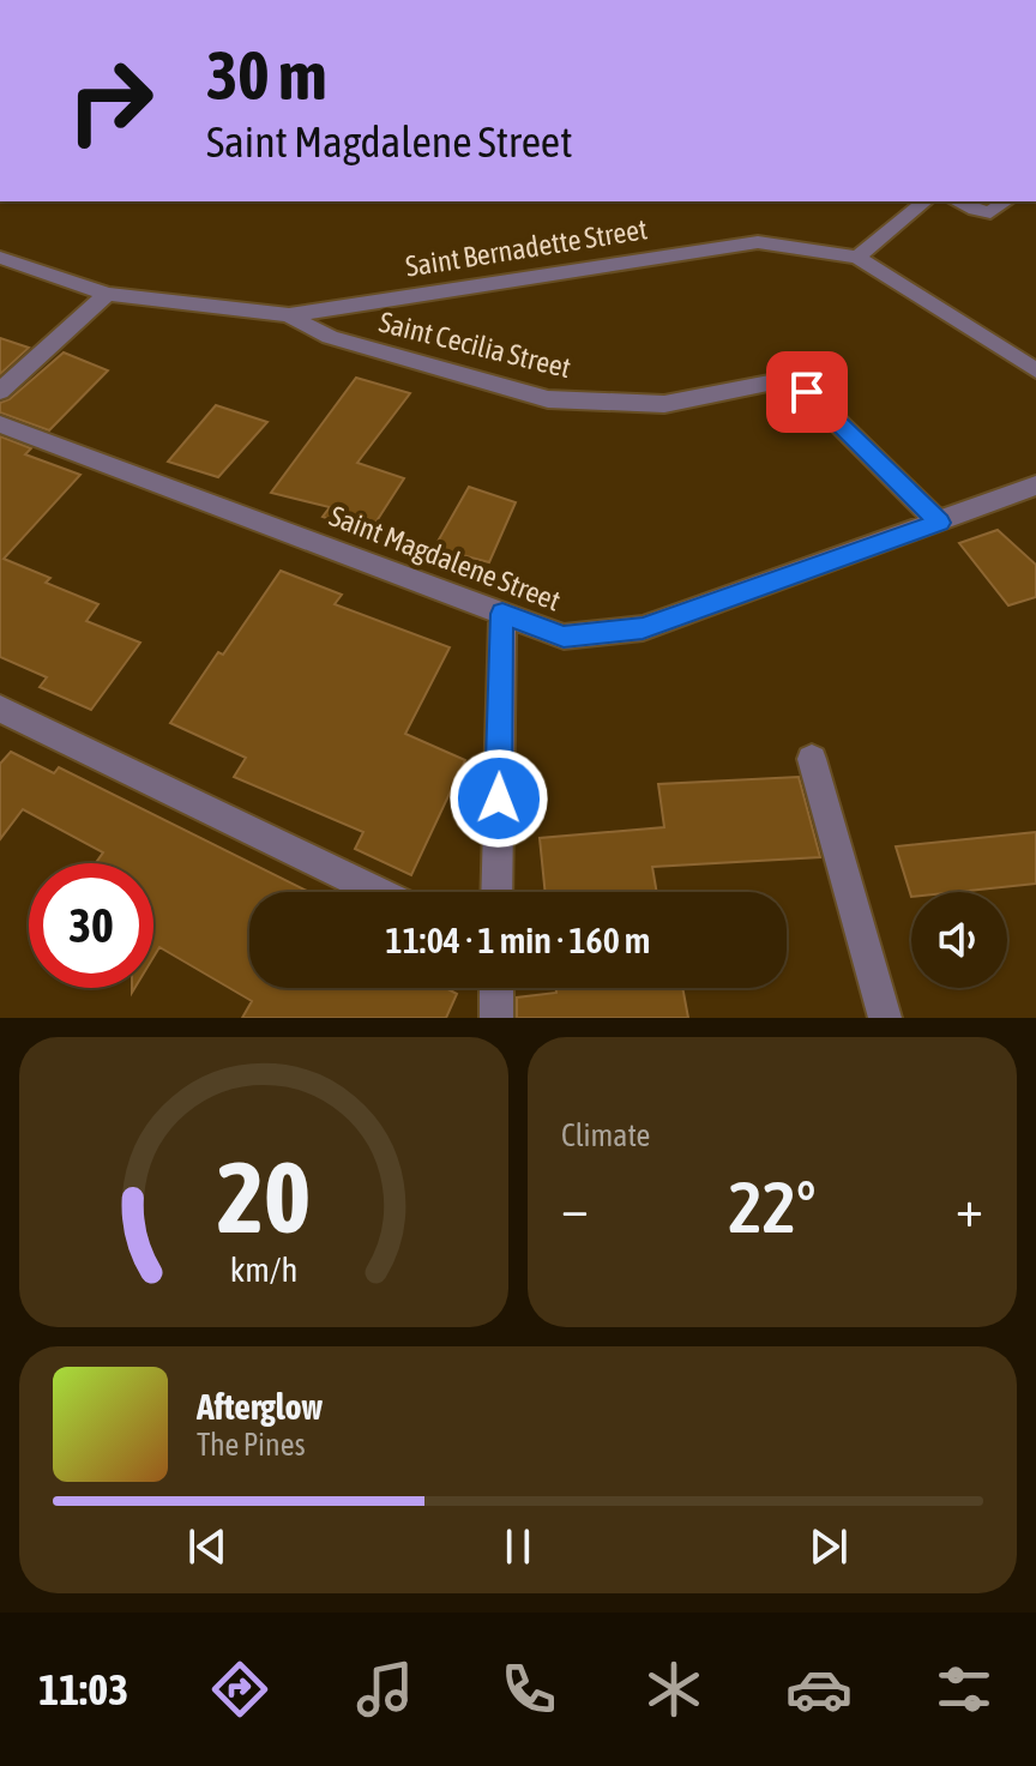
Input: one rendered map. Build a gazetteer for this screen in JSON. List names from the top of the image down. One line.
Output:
{"streets":{"street":["Saint Bernadette Street","Saint Cecilia Street","Saint Magdalene Street"]},"crossings":[["Saint Bernadette Street","Saint Cecilia Street"],["Saint Cecilia Street","Saint Magdalene Street"]],"page":{"turn":["30 m","Saint Magdalene Street"],"limit":"30","trip":"11:04 · 1 min · 160 m","tile":"Climate","heat":["−","22°","+"],"song":["Afterglow","The Pines"],"tabs":"11:03","gauge":["20","km/h"]}}
